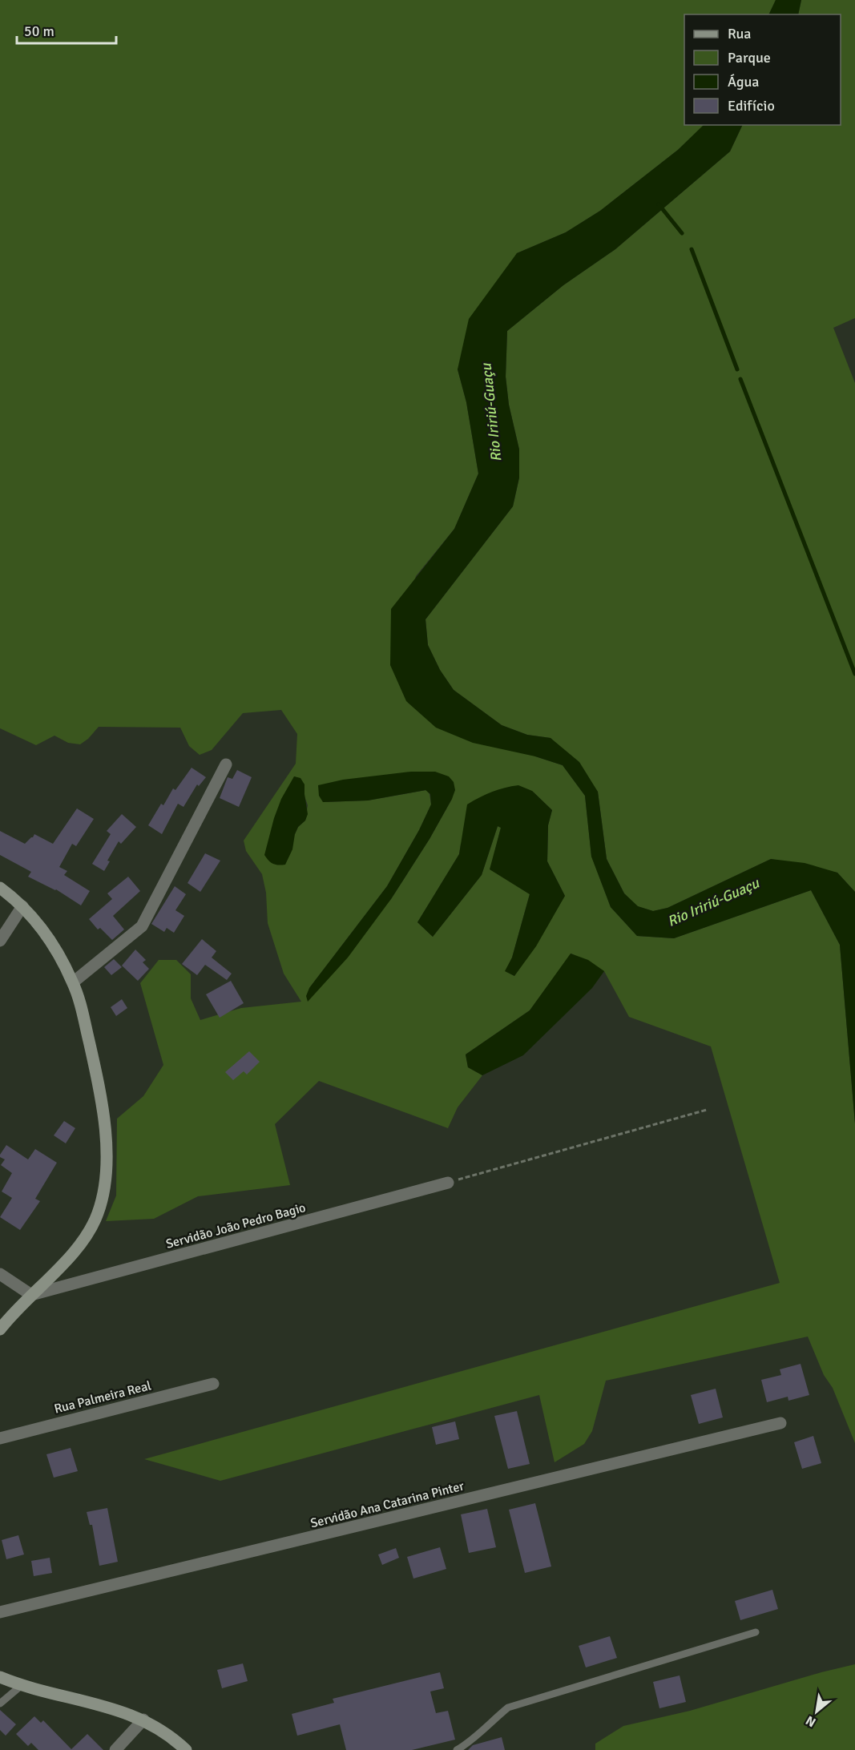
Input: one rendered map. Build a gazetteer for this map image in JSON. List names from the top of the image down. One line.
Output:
{"streets":{"street":["Servidão João Pedro Bagio","Rua Palmeira Real","Servidão Ana Catarina Pinter"]},"water":["Rio Iririú-Guaçu"],"legend":["Rua","Parque","Água","Edifício"],"scale_bar":"50 m","north":"bottom left"}
